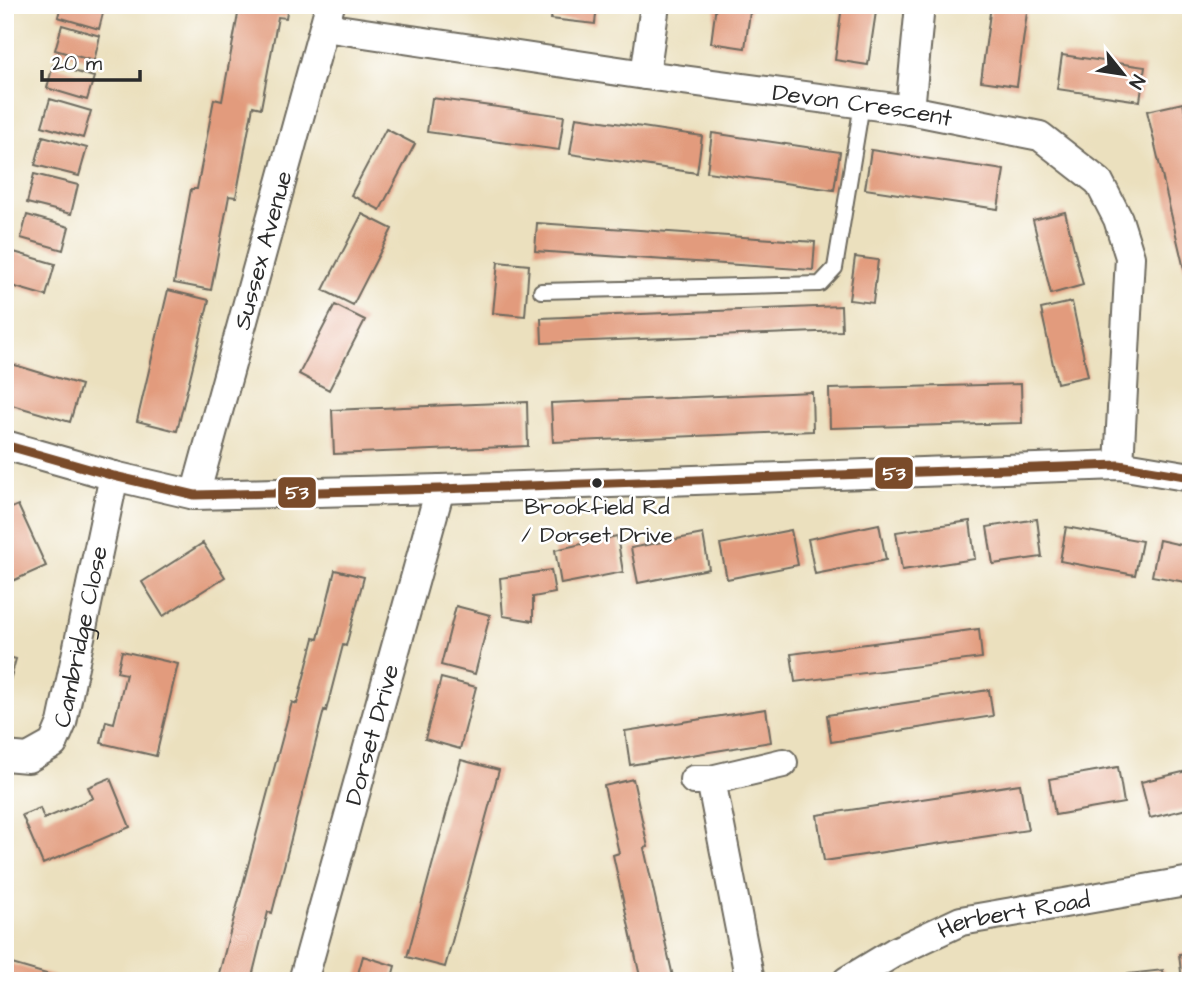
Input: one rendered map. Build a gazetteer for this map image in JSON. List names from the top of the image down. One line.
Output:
{"streets":{"street":["Devon Crescent","Sussex Avenue","Cambridge Close","Dorset Drive","Herbert Road"]},"crossings":[["Devon Crescent","Sussex Avenue"]],"places":["Brookfield Rd / Dorset Drive"],"lines":["transit line 53"],"scale_bar":"20 m","north":"bottom right"}
